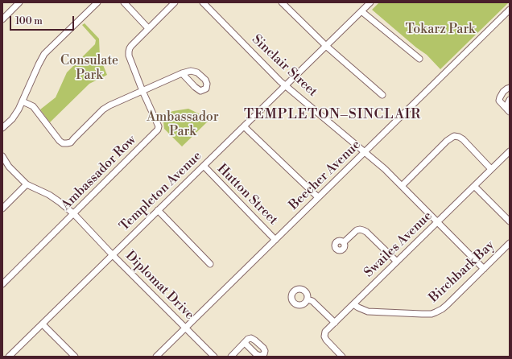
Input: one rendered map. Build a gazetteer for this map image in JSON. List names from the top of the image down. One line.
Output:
{"streets":{"street":["Sinclair Street","Ambassador Row","Beecher Avenue","Templeton Avenue","Hutton Street","Swailes Avenue","Birchbark Bay","Diplomat Drive"]},"crossings":[["Sinclair Street","Beecher Avenue"],["Sinclair Street","Templeton Avenue"],["Sinclair Street","Swailes Avenue"],["Sinclair Street","Birchbark Bay"],["Ambassador Row","Diplomat Drive"],["Beecher Avenue","Hutton Street"],["Beecher Avenue","Diplomat Drive"],["Templeton Avenue","Hutton Street"],["Templeton Avenue","Diplomat Drive"],["Swailes Avenue","Birchbark Bay"]],"districts":["TEMPLETON–SINCLAIR"],"parks":["Tokarz Park","Consulate Park","Ambassador Park"],"scale_bar":"100 m"}
